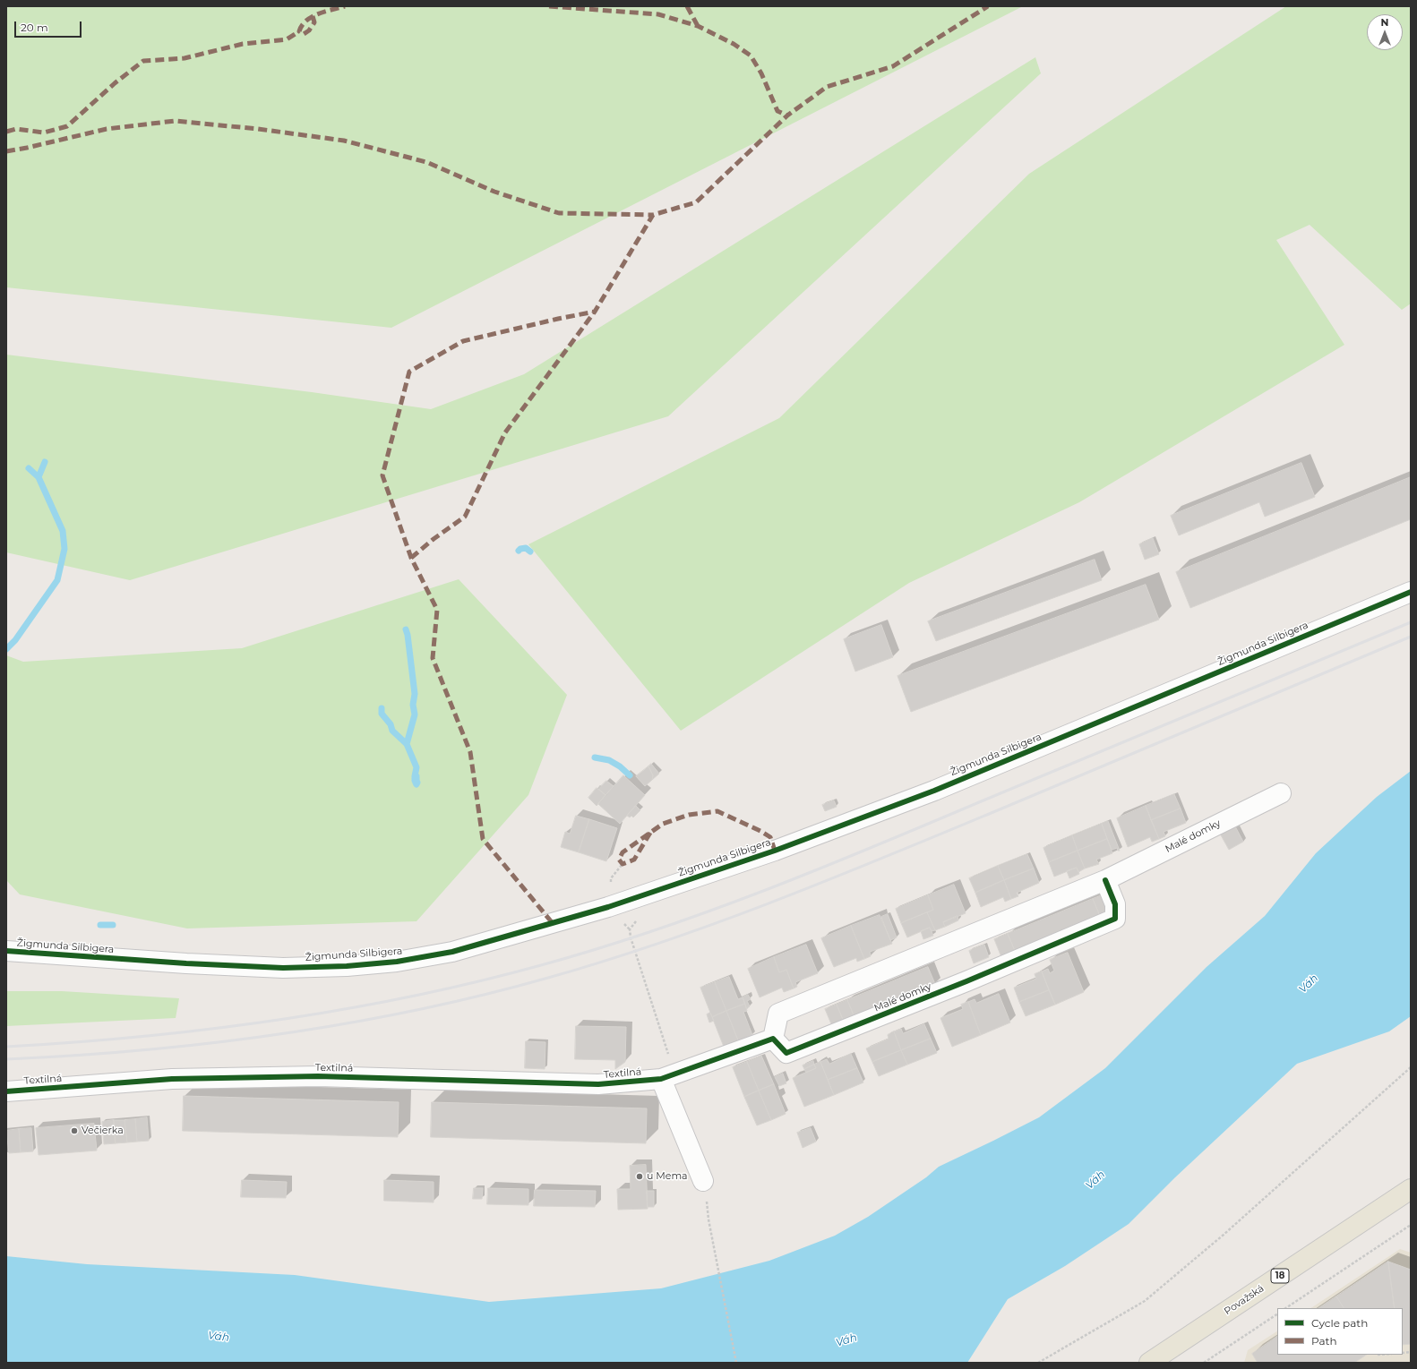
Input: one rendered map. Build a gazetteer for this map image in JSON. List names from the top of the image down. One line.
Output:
{"streets":{"main road":["18","Považská"],"street":["Žigmunda Silbigera","Malé domky","Textilná"]},"water":["Váh"],"places":["Večierka","u Mema"],"legend":["Cycle path","Path"],"scale_bar":"20 m","north":"top"}
